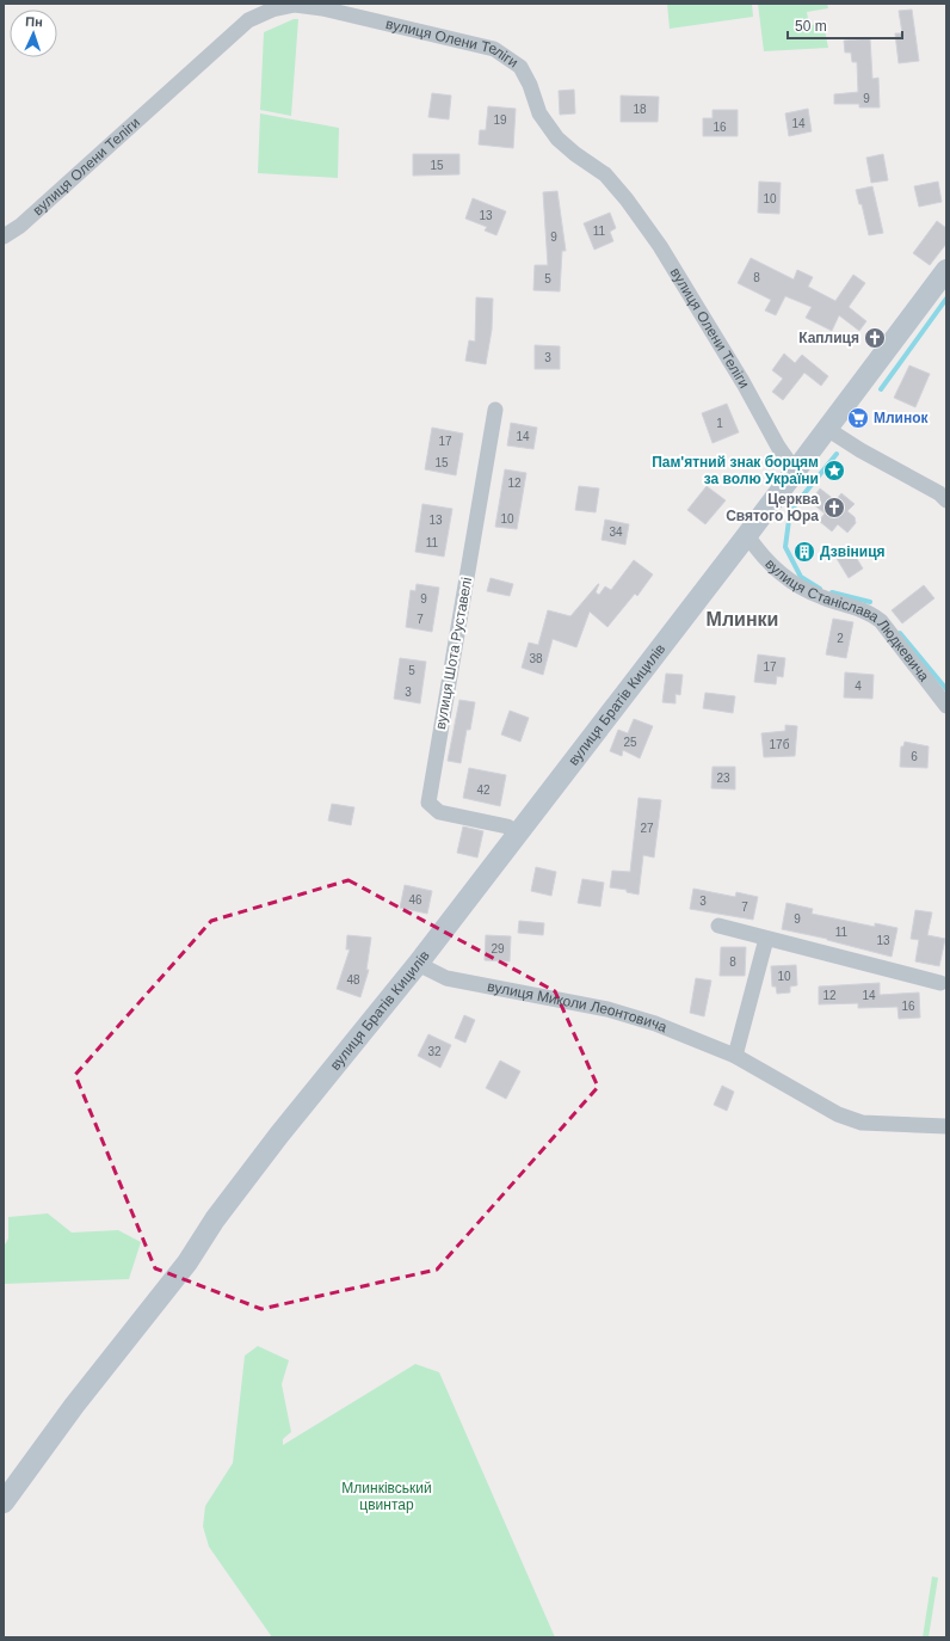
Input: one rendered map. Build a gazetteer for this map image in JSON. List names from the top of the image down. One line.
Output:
{"streets":{"street":["вулиця Олени Теліги","вулиця Станіслава Людкевича","вулиця Шота Руставелі","вулиця Братів Кицилів","вулиця Миколи Леонтовича"]},"crossings":[["вулиця Олени Теліги","вулиця Братів Кицилів"],["вулиця Станіслава Людкевича","вулиця Братів Кицилів"],["вулиця Шота Руставелі","вулиця Братів Кицилів"],["вулиця Братів Кицилів","вулиця Миколи Леонтовича"]],"districts":["Млинки"],"parks":["Млинківський цвинтар"],"places":{"church":["Каплиця","Церква Святого Юра"],"supermarket":["Млинок"],"place":["Пам'ятний знак борцям за волю України"],"building":["Дзвіниця"]},"house_numbers":["9","18","19","14","16","15","10","13","11","9","8","5","3","1","14","17","15","12","10","13","34","11","9","7","2","38","17","5","4","3","25","17б","6","23","42","27","46","3","7","9","11","13","29","8","10","48","12","14","16","32"],"scale_bar":"50 m","north":"top"}
